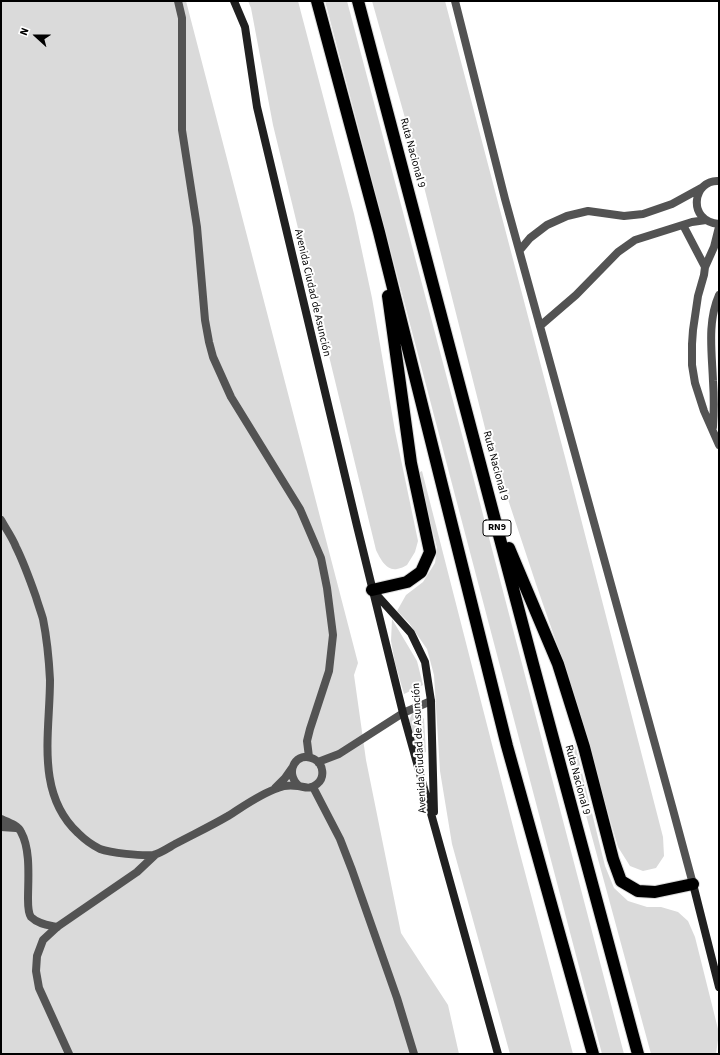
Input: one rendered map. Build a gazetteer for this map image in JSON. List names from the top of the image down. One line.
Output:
{"streets":{"highway":["Ruta Nacional 9","RN9"],"street":["Avenida Ciudad de Asunción"]},"north":"left"}
